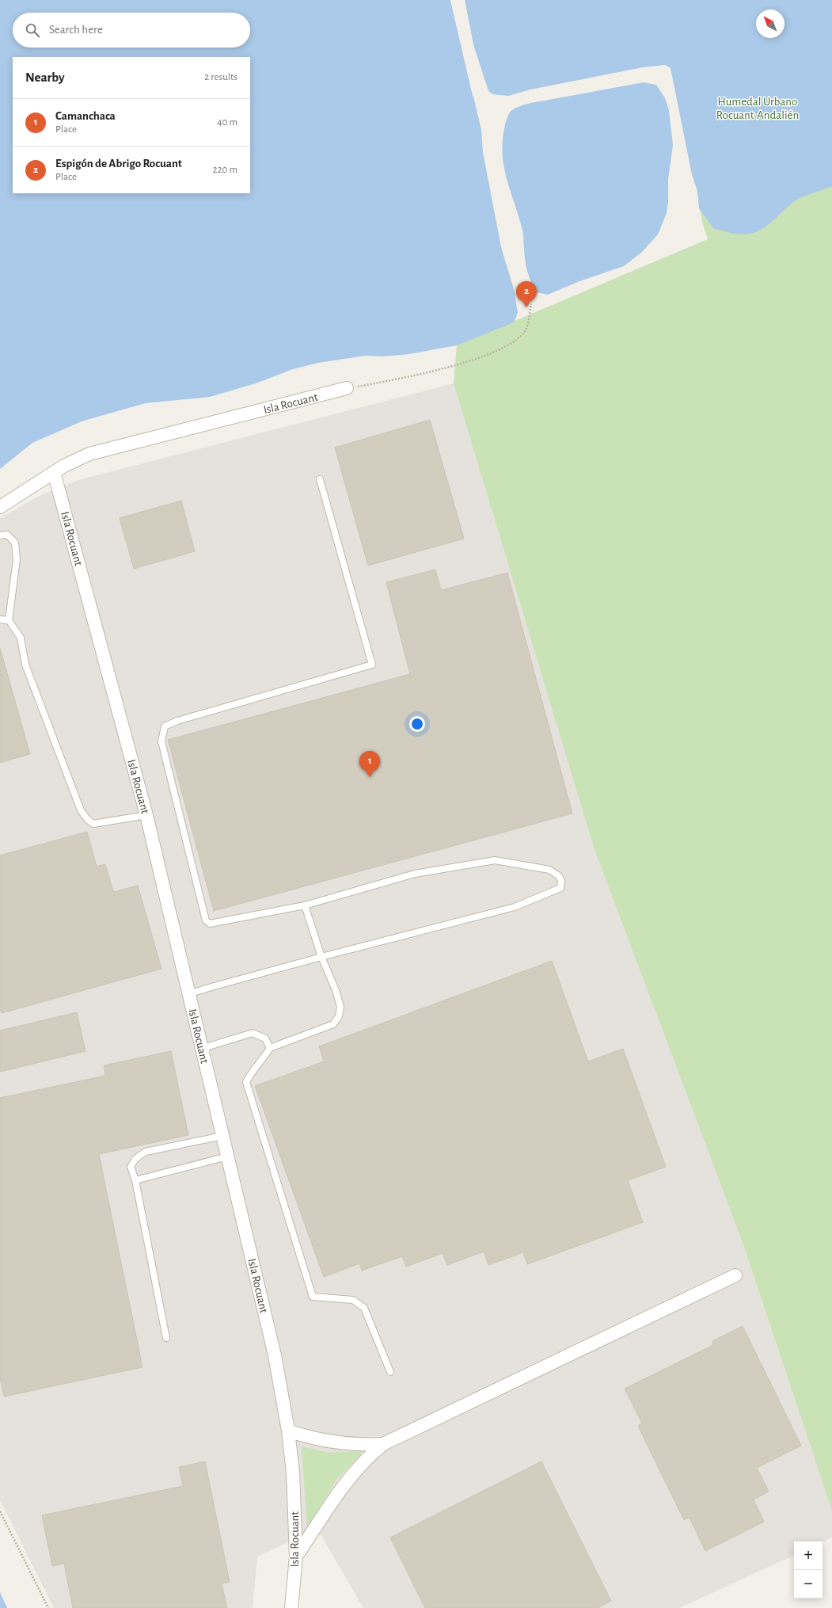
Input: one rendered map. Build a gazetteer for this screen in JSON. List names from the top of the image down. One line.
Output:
{"streets":{"street":["Isla Rocuant"]},"parks":["Humedal Urbano Rocuant-Andalién"],"north":"top left","page":{"search":"Search here","heading":["Nearby","2 results"],"list":[{"mark":"1","name":"Camanchaca","note":"Place","value":"40 m"},{"mark":"2","name":"Espigón de Abrigo Rocuant","note":"Place","value":"220 m"}],"pins":["2","1"],"map_buttons":["+","−"]}}
